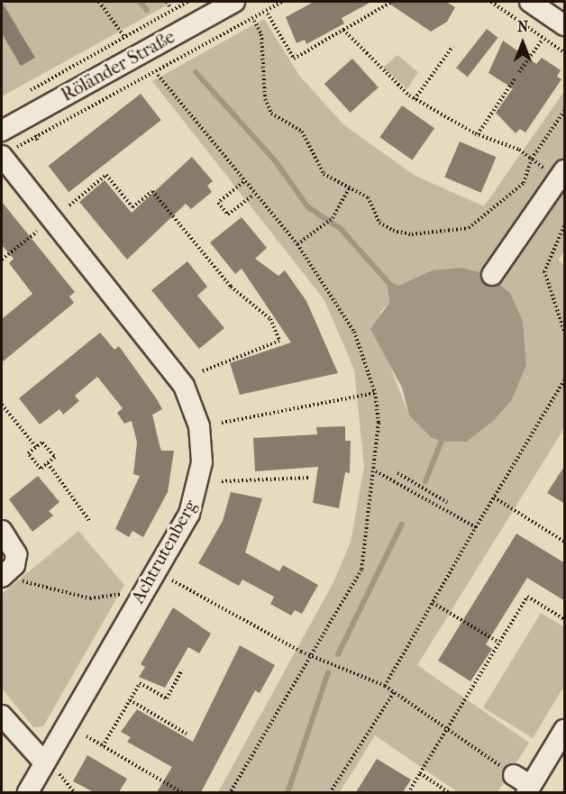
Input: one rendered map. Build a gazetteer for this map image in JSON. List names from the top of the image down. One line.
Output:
{"streets":{"street":["Röländer Straße","Achtrutenberg"]},"north":"top"}
